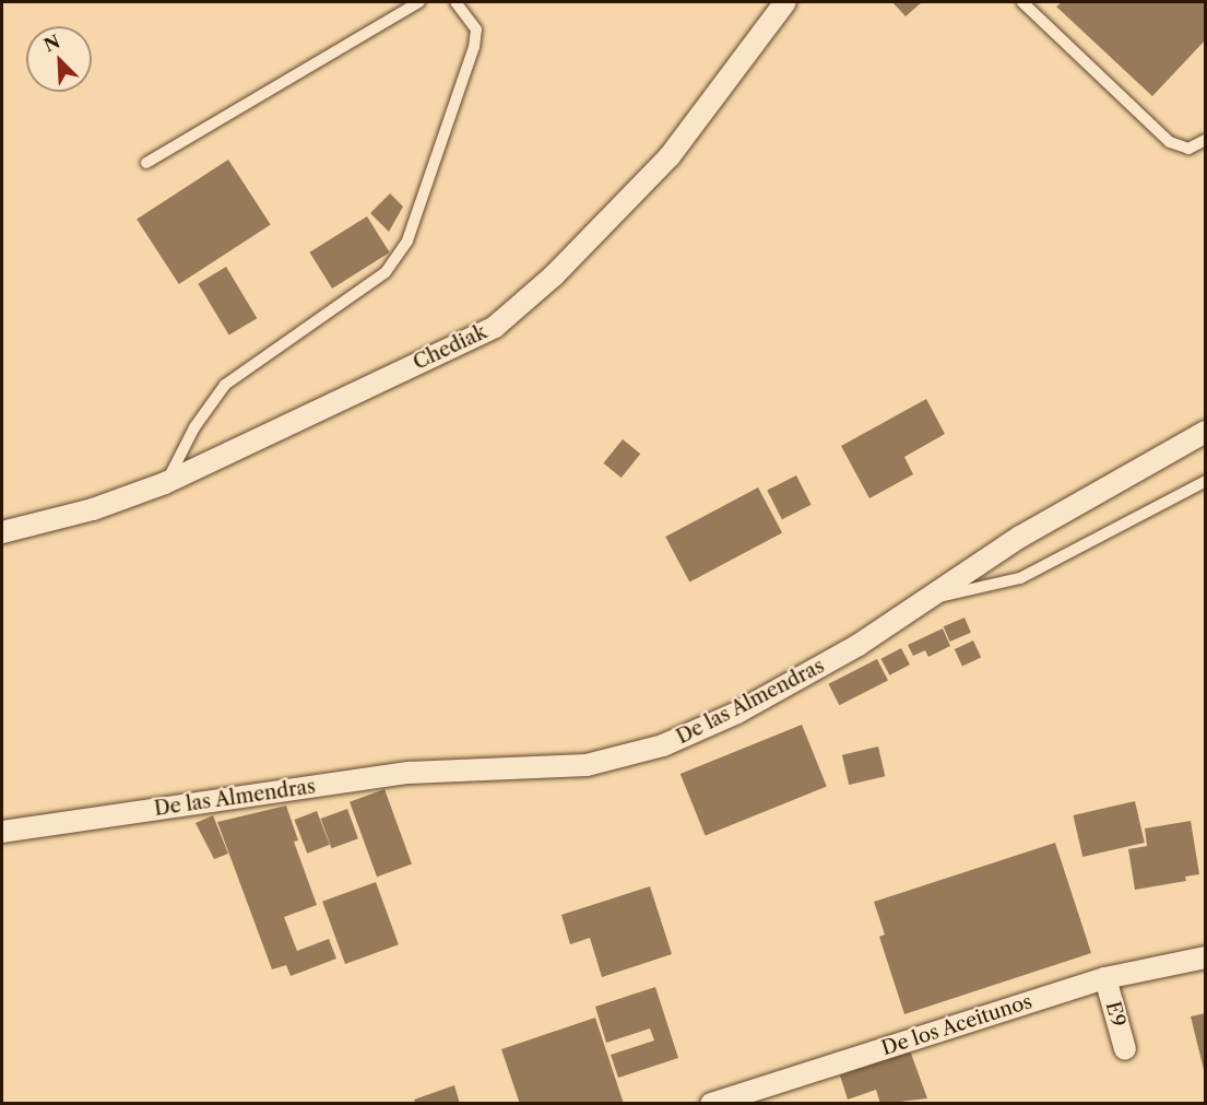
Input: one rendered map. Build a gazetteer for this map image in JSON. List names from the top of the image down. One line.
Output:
{"streets":{"street":["Chediak","De las Almendras","E9","De los Aceitunos"]},"crossings":[["E9","De los Aceitunos"]],"north":"top left"}
